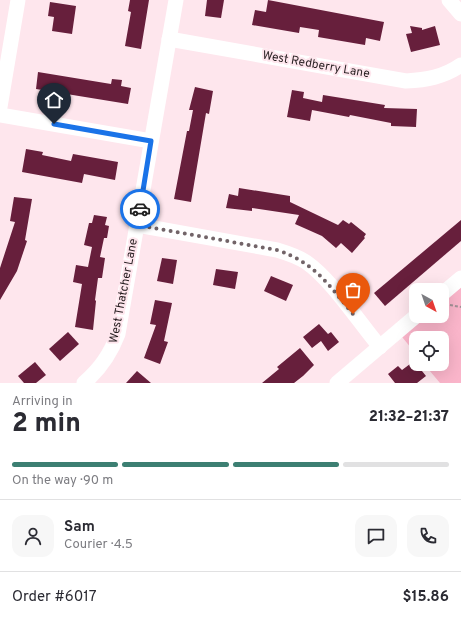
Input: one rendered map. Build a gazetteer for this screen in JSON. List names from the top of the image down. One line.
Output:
{"streets":{"street":["West Redberry Lane","West Thatcher Lane"]},"crossings":[["West Redberry Lane","West Thatcher Lane"]],"north":"bottom right","page":{"heading":["2 min","Arriving in","21:32–21:37"],"panel":["Sam","Courier · 4.5","Order #6017","$15.86"],"bar":"On the way · 90 m"}}
